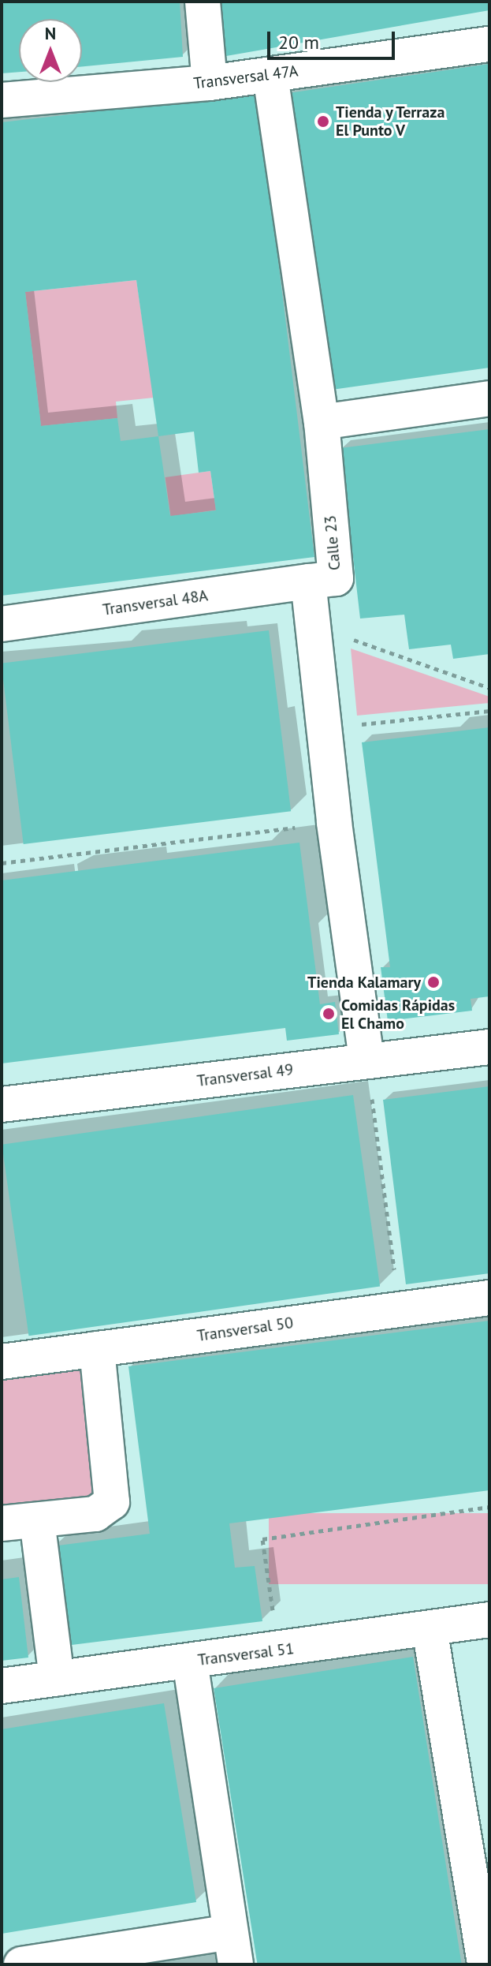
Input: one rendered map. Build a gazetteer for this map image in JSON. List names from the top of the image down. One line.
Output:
{"streets":{"street":["Transversal 47A","Calle 23","Transversal 48A","Transversal 49","Transversal 50","Transversal 51"]},"crossings":[["Transversal 47A","Calle 23"],["Calle 23","Transversal 48A"],["Calle 23","Transversal 49"]],"places":["Tienda y Terraza El Punto V","Tienda Kalamary","Comidas Rápidas El Chamo"],"scale_bar":"20 m","north":"top"}
